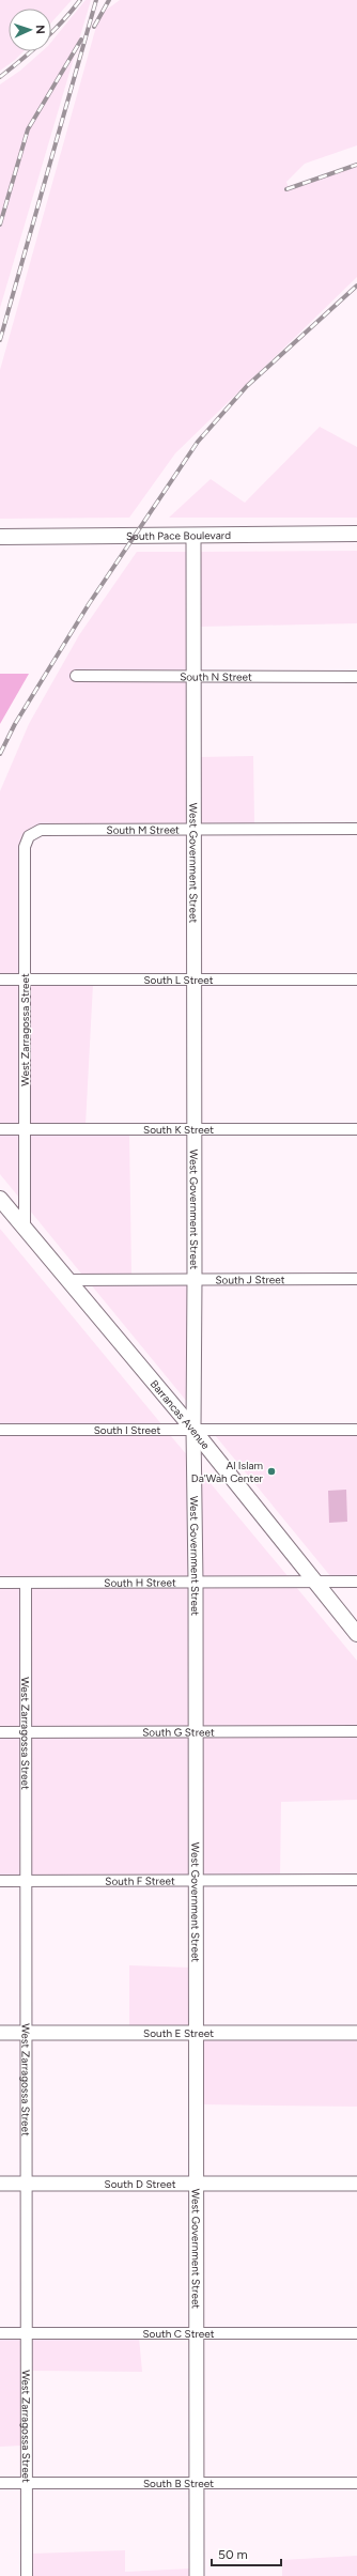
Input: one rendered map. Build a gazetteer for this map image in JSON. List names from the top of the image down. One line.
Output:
{"streets":{"main road":["South Pace Boulevard","Barrancas Avenue"],"street":["South N Street","South M Street","West Government Street","South L Street","West Zarragossa Street","South K Street","South J Street","South I Street","South H Street","South G Street","South F Street","South E Street","South D Street","South C Street","South B Street"]},"crossings":[["South Pace Boulevard","West Government Street"],["South N Street","West Government Street"],["South M Street","West Government Street"],["South M Street","West Zarragossa Street"],["West Government Street","South L Street"],["West Government Street","South K Street"],["West Government Street","South J Street"],["West Government Street","Barrancas Avenue"],["West Government Street","South I Street"],["West Government Street","South H Street"],["West Government Street","South G Street"],["West Government Street","South F Street"],["West Government Street","South E Street"],["West Government Street","South D Street"],["West Government Street","South C Street"],["West Government Street","South B Street"],["South L Street","West Zarragossa Street"],["West Zarragossa Street","South K Street"],["West Zarragossa Street","Barrancas Avenue"],["West Zarragossa Street","South H Street"],["West Zarragossa Street","South G Street"],["West Zarragossa Street","South F Street"],["West Zarragossa Street","South E Street"],["West Zarragossa Street","South D Street"],["West Zarragossa Street","South C Street"],["West Zarragossa Street","South B Street"],["South J Street","Barrancas Avenue"],["Barrancas Avenue","South I Street"],["Barrancas Avenue","South H Street"]],"places":["Al Islam Da'Wah Center"],"scale_bar":"50 m","north":"right"}
